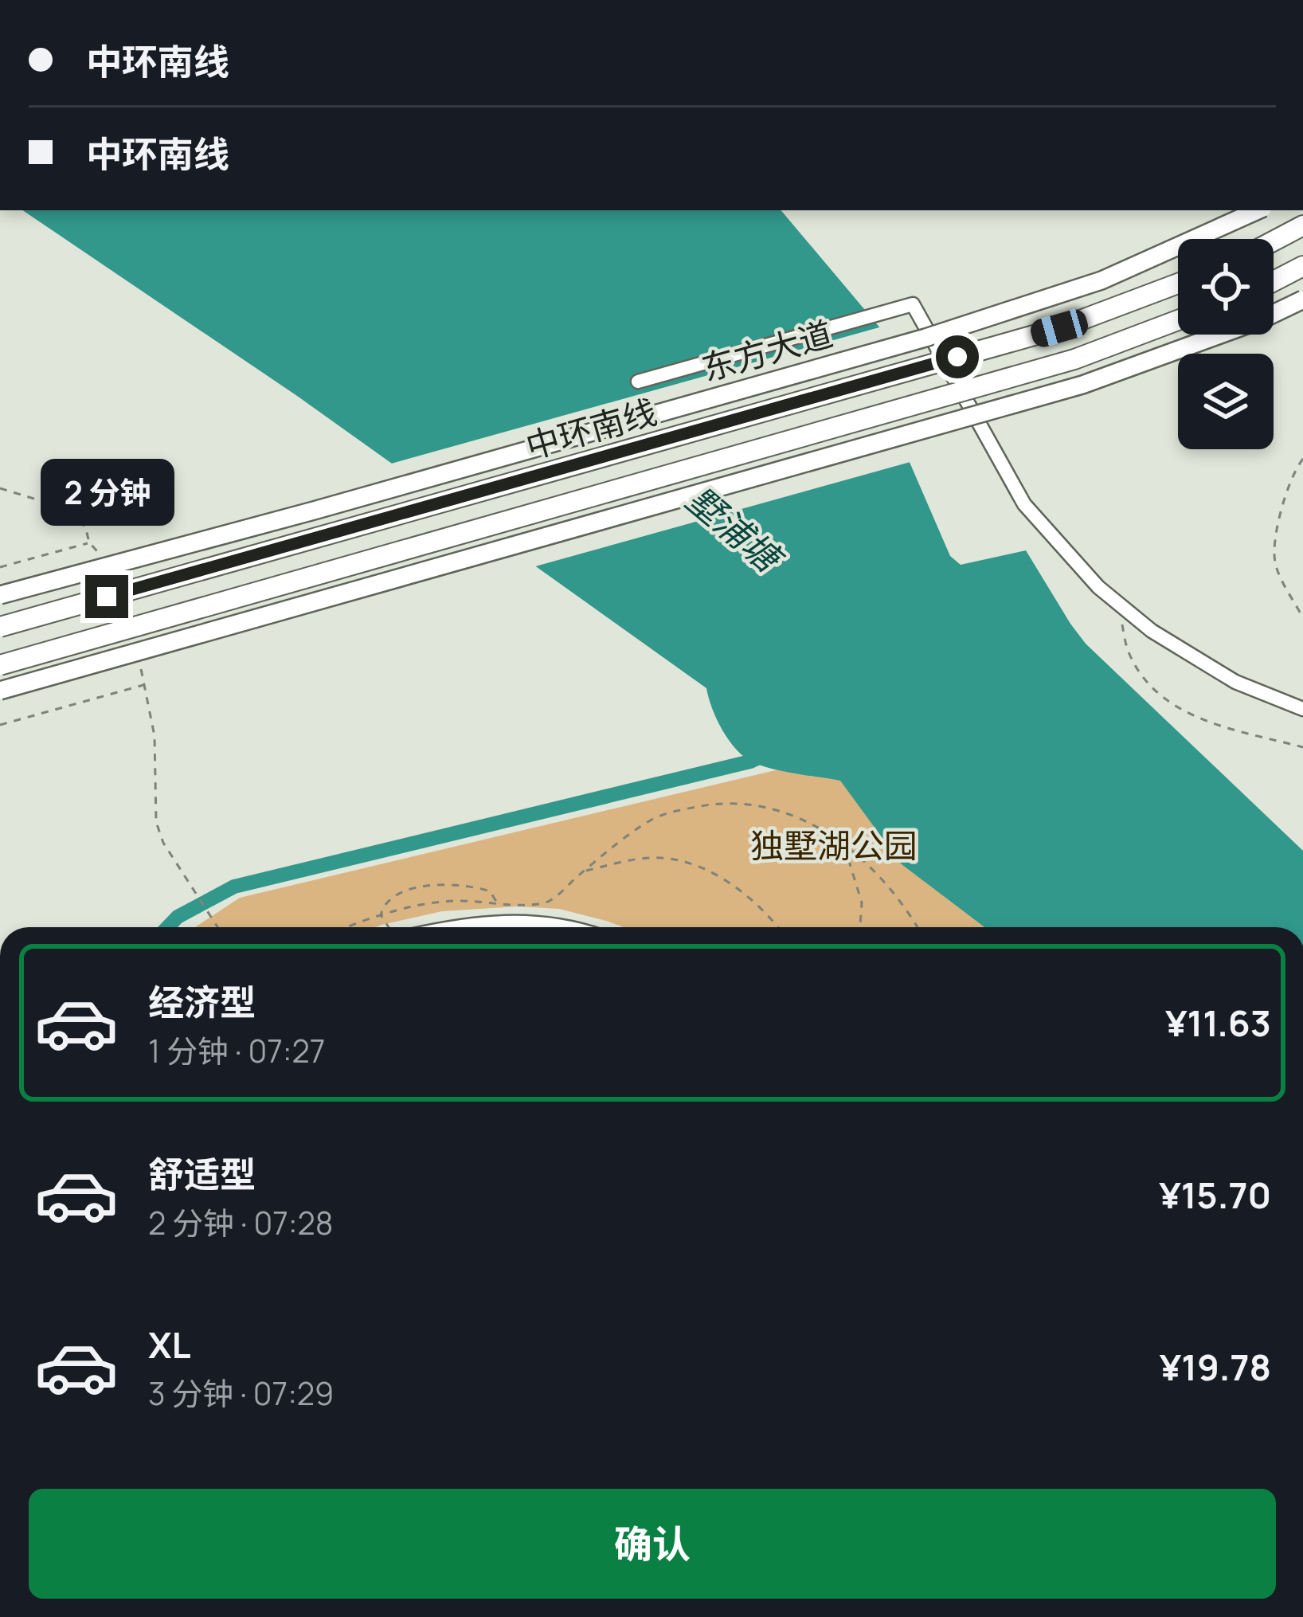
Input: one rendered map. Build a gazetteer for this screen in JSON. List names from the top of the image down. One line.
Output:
{"streets":{"highway":["中环南线"],"main road":["东方大道"]},"water":["墅浦塘"],"parks":["独墅湖公园"],"page":{"banner":["中环南线","中环南线"],"bubble":"2 分钟","list":[{"name":"经济型","note":"1 分钟 · 07:27","value":"¥11.63"},{"name":"舒适型","note":"2 分钟 · 07:28","value":"¥15.70"},{"name":"XL","note":"3 分钟 · 07:29","value":"¥19.78"}],"buttons":"确认"}}
